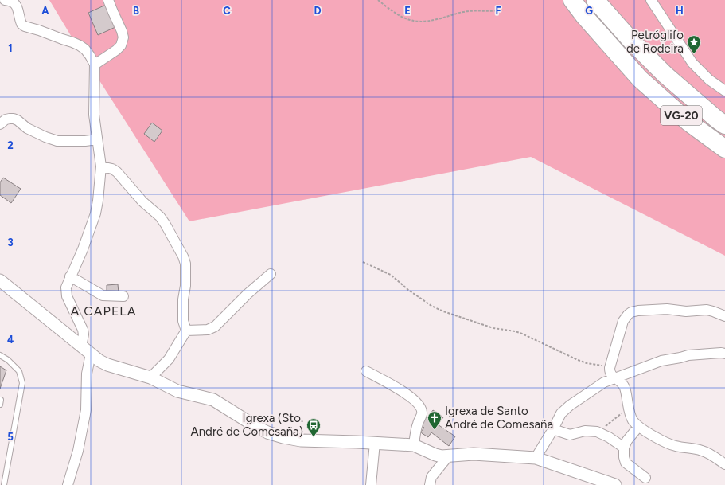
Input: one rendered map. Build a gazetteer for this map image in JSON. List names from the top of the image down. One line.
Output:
{"streets":{"highway":["VG-20"]},"districts":["A CAPELA"],"places":{"place":["Petróglifo de Rodeira"],"church":["Igrexa de Santo André de Comesaña"],"bus stop":["Igrexa (Sto. André de Comesaña)"]},"grid":{"columns":["A","B","C","D","E","F","G","H"],"rows":["1","2","3","4","5"]}}
